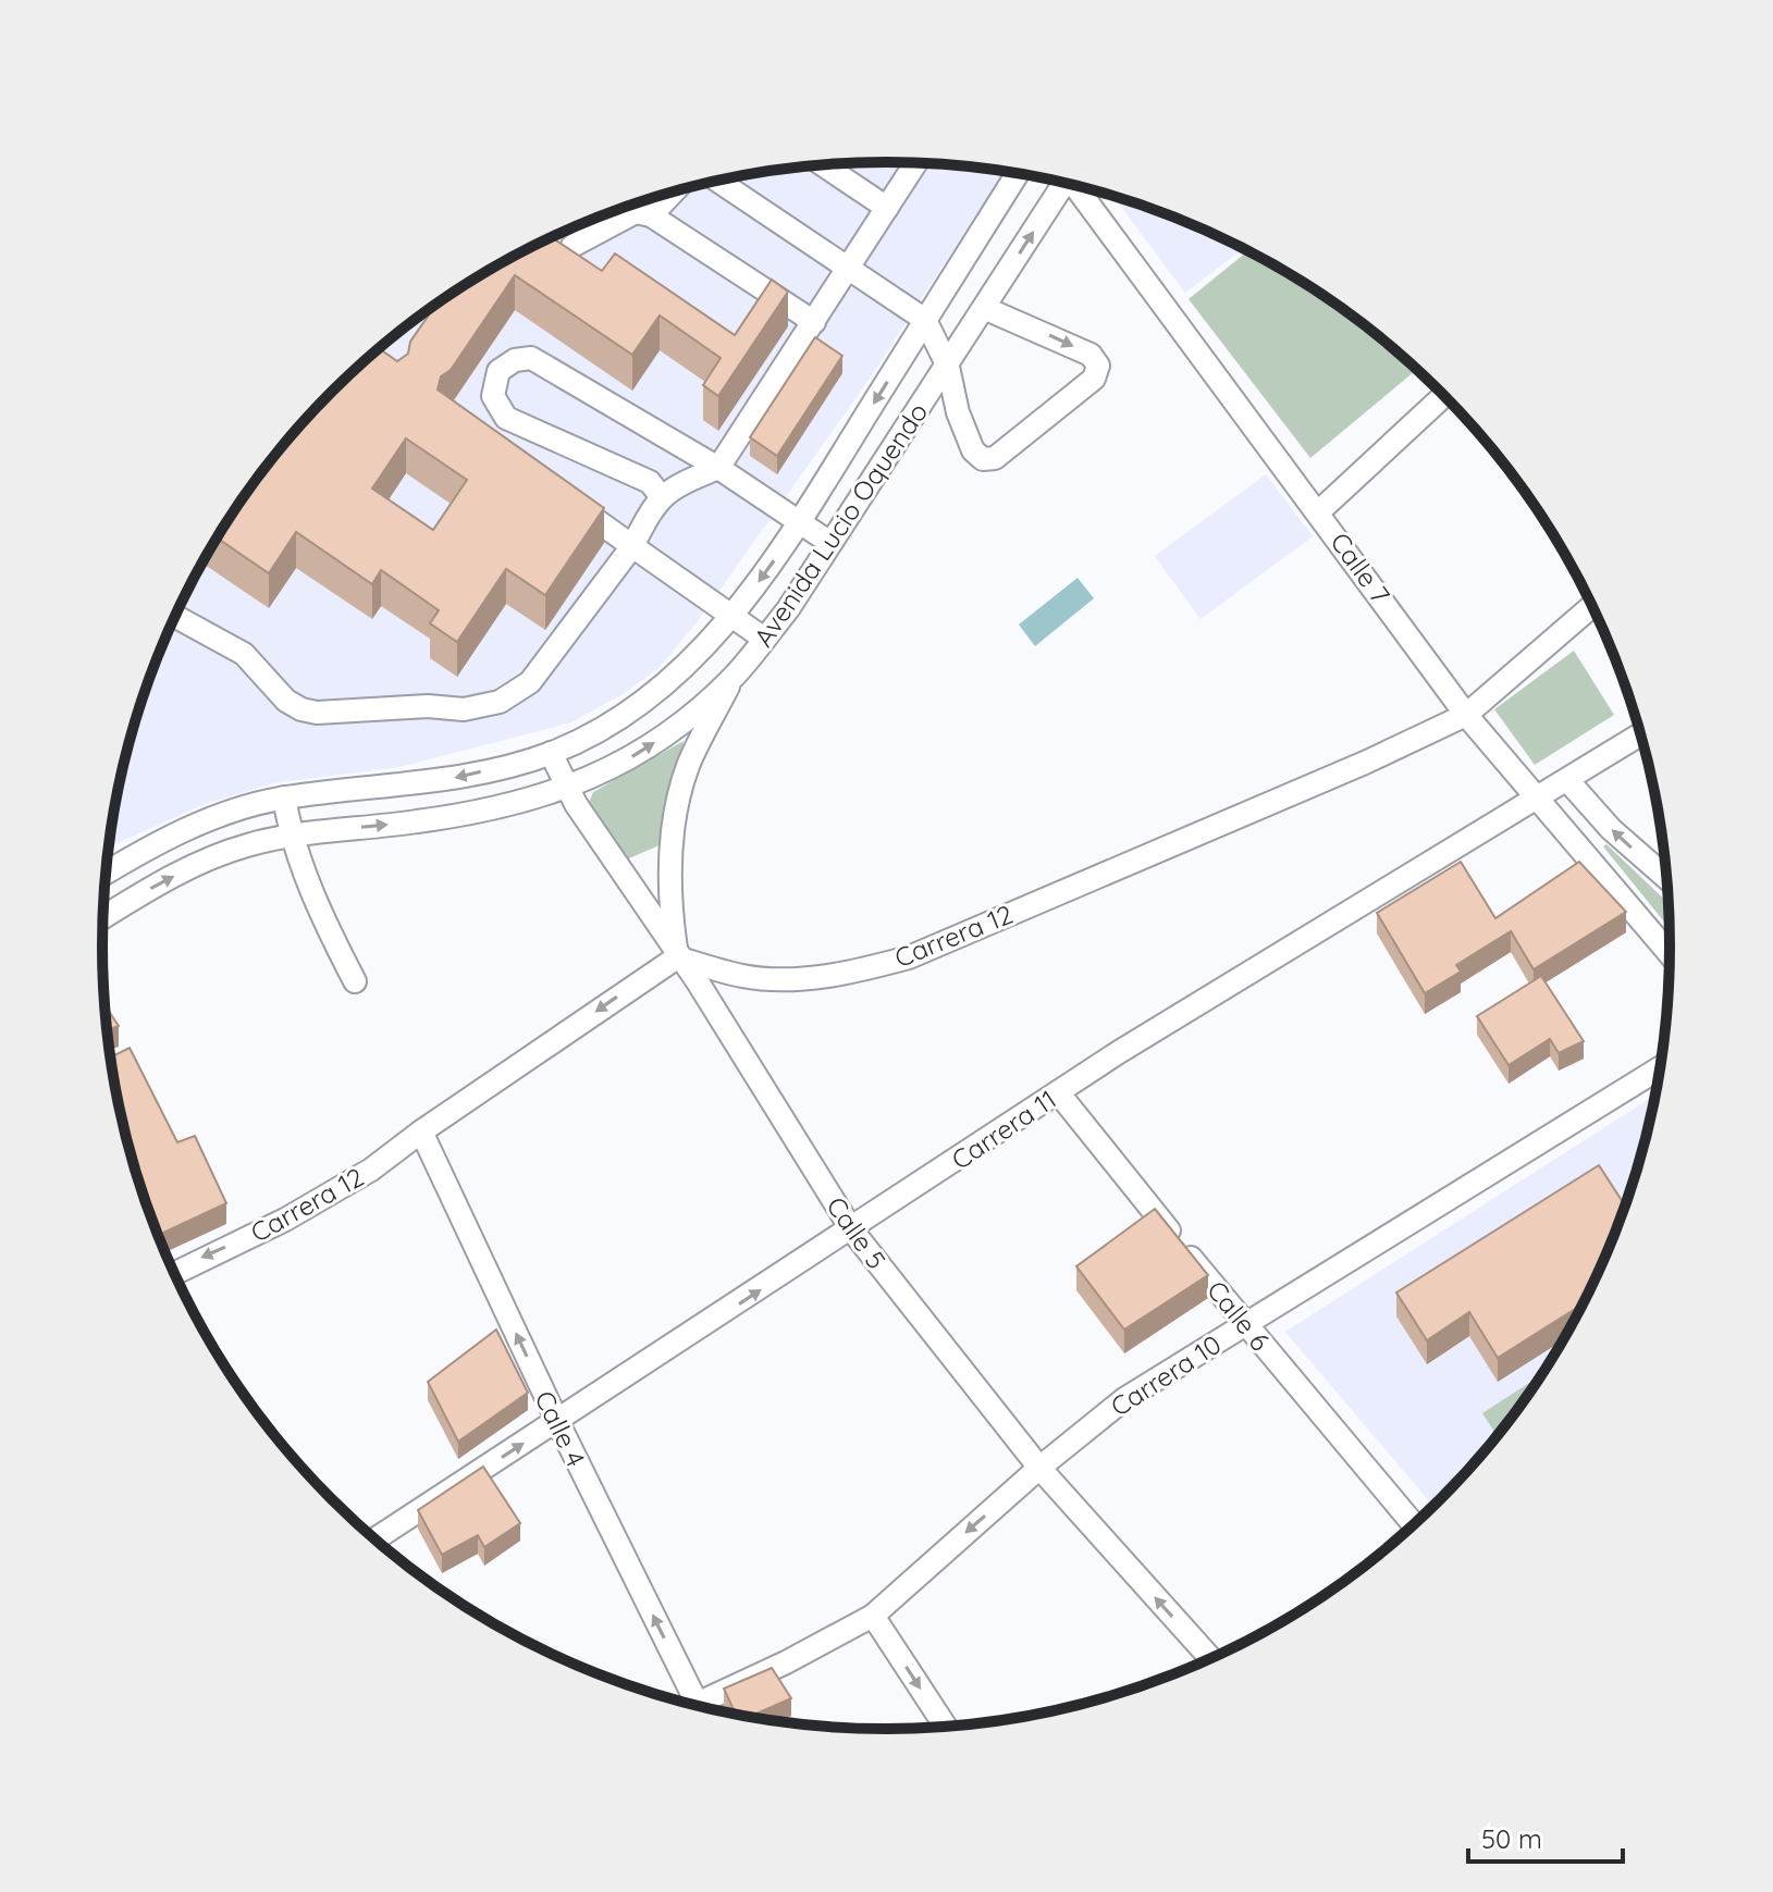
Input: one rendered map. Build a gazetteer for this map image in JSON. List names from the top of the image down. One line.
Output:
{"streets":{"street":["Avenida Lucio Oquendo","Calle 7","Carrera 12","Carrera 11","Calle 5","Calle 6","Carrera 10","Calle 4"]},"crossings":[["Avenida Lucio Oquendo","Calle 5"],["Calle 7","Carrera 12"],["Calle 7","Carrera 11"],["Carrera 12","Calle 5"],["Carrera 12","Calle 4"],["Carrera 11","Calle 5"],["Carrera 11","Calle 6"],["Carrera 11","Calle 4"],["Calle 5","Carrera 10"],["Calle 6","Carrera 10"]],"one_way":["Carrera 12","Carrera 11","Calle 4"],"scale_bar":"50 m"}
